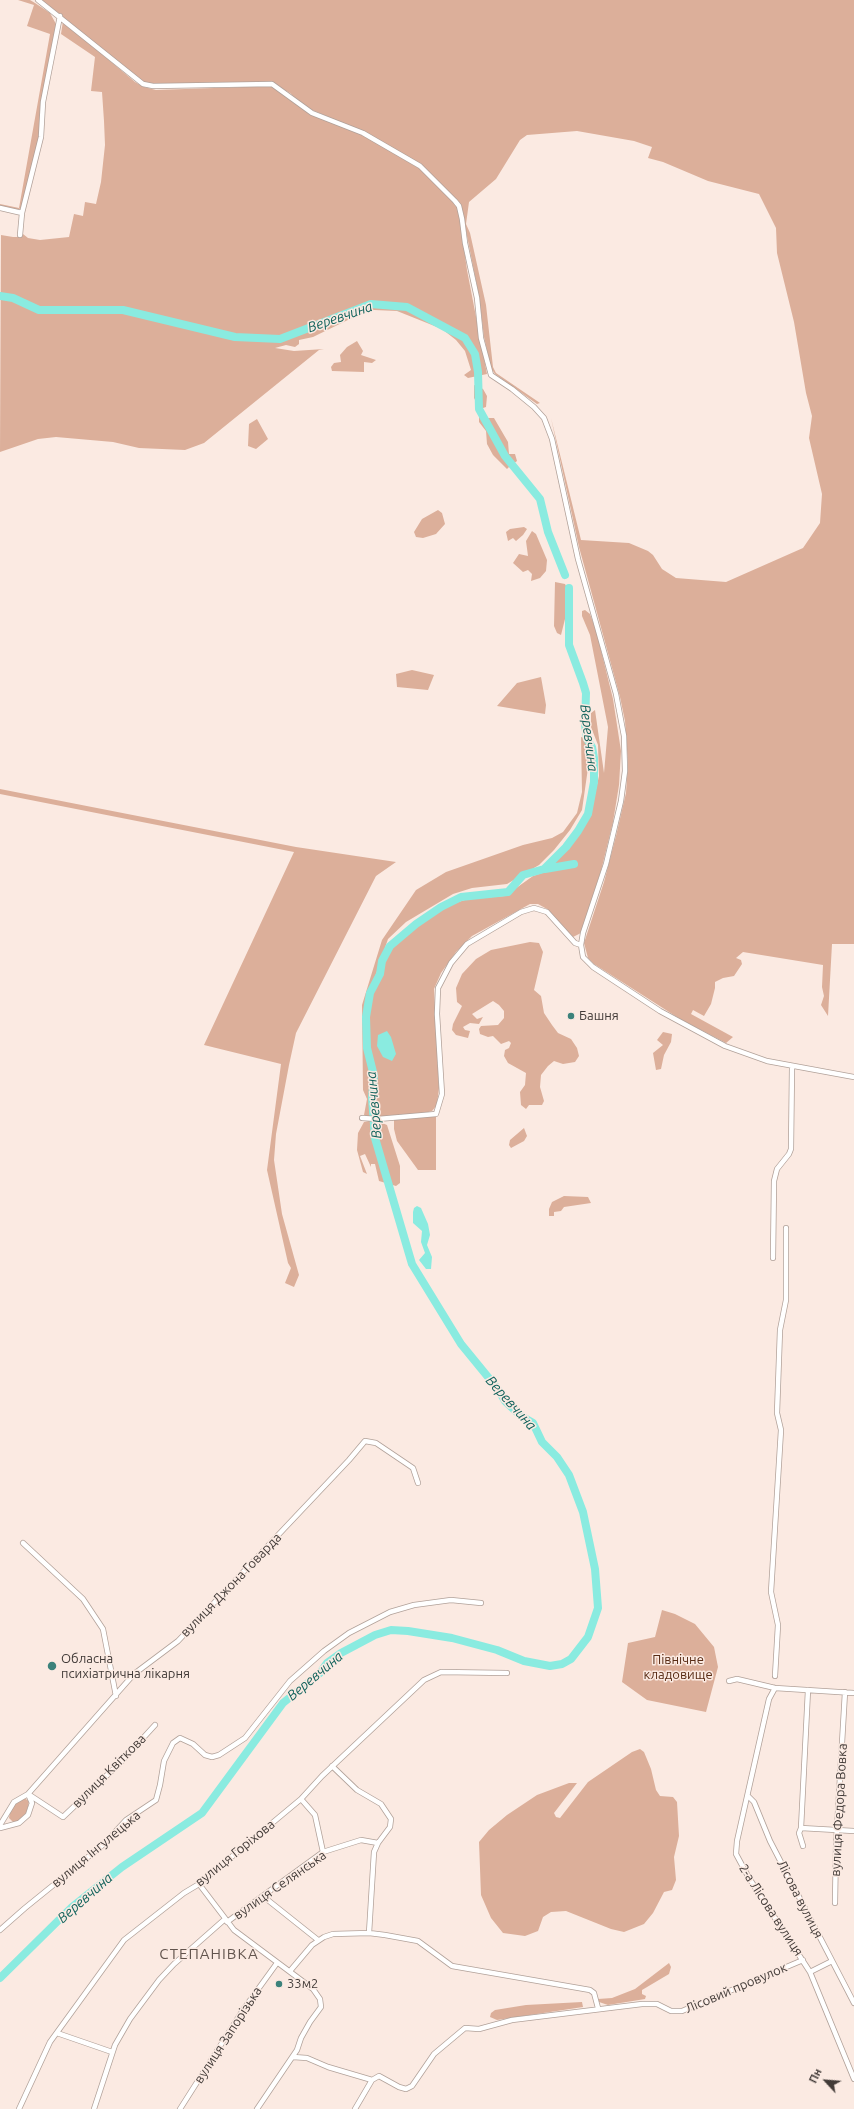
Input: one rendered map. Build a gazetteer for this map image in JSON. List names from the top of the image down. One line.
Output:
{"streets":{"street":["вулиця Джона Говарда","вулиця Квіткова","вулиця Федора Вовка","вулиця Інгулецька","вулиця Горіхова","вулиця Селянська","Лісова вулиця","2-а Лісова вулиця","Лісовий провулок","вулиця Запорізька"]},"crossings":[["вулиця Джона Говарда","вулиця Квіткова"],["Лісова вулиця","2-а Лісова вулиця"],["2-а Лісова вулиця","Лісовий провулок"]],"districts":["СТЕПАНІВКА"],"water":["Веревчина"],"parks":["Північне кладовище"],"places":["Башня","Обласна психіатрична лікарня","33м2"],"north":"top left"}
